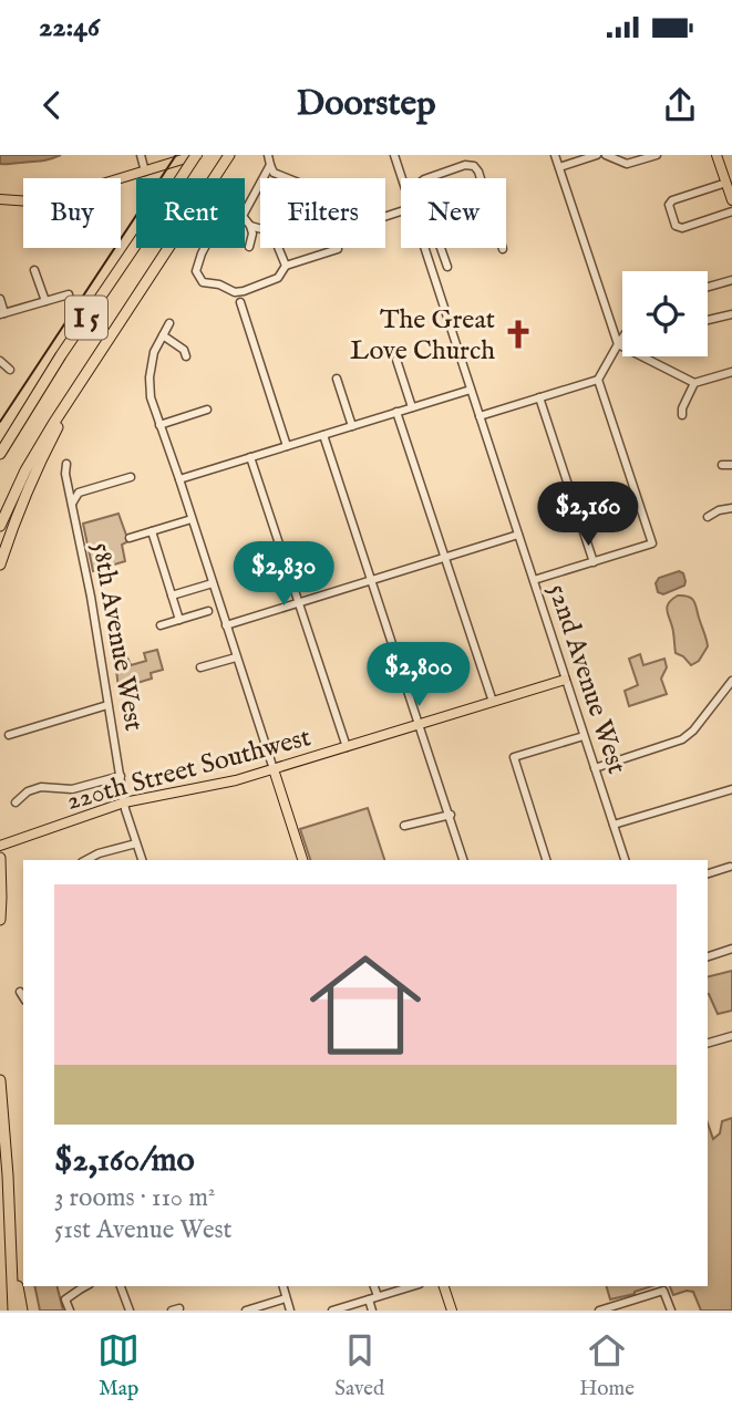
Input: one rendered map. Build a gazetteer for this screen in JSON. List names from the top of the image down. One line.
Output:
{"streets":{"highway":["I 5"],"main road":["220th Street Southwest"],"street":["58th Avenue West","52nd Avenue West"]},"crossings":[["58th Avenue West","220th Street Southwest"],["52nd Avenue West","220th Street Southwest"]],"places":{"church":["The Great Love Church"]},"page":{"status":"22:46","header":"Doorstep","chip":["Buy","Rent","Filters","New"],"price":["$2,160","$2,830","$2,800"],"list":[{"name":"$2,160/mo","note":"3 rooms · 110 m² · 51st Avenue West"}],"tabs":["Map","Saved","Home"]}}
